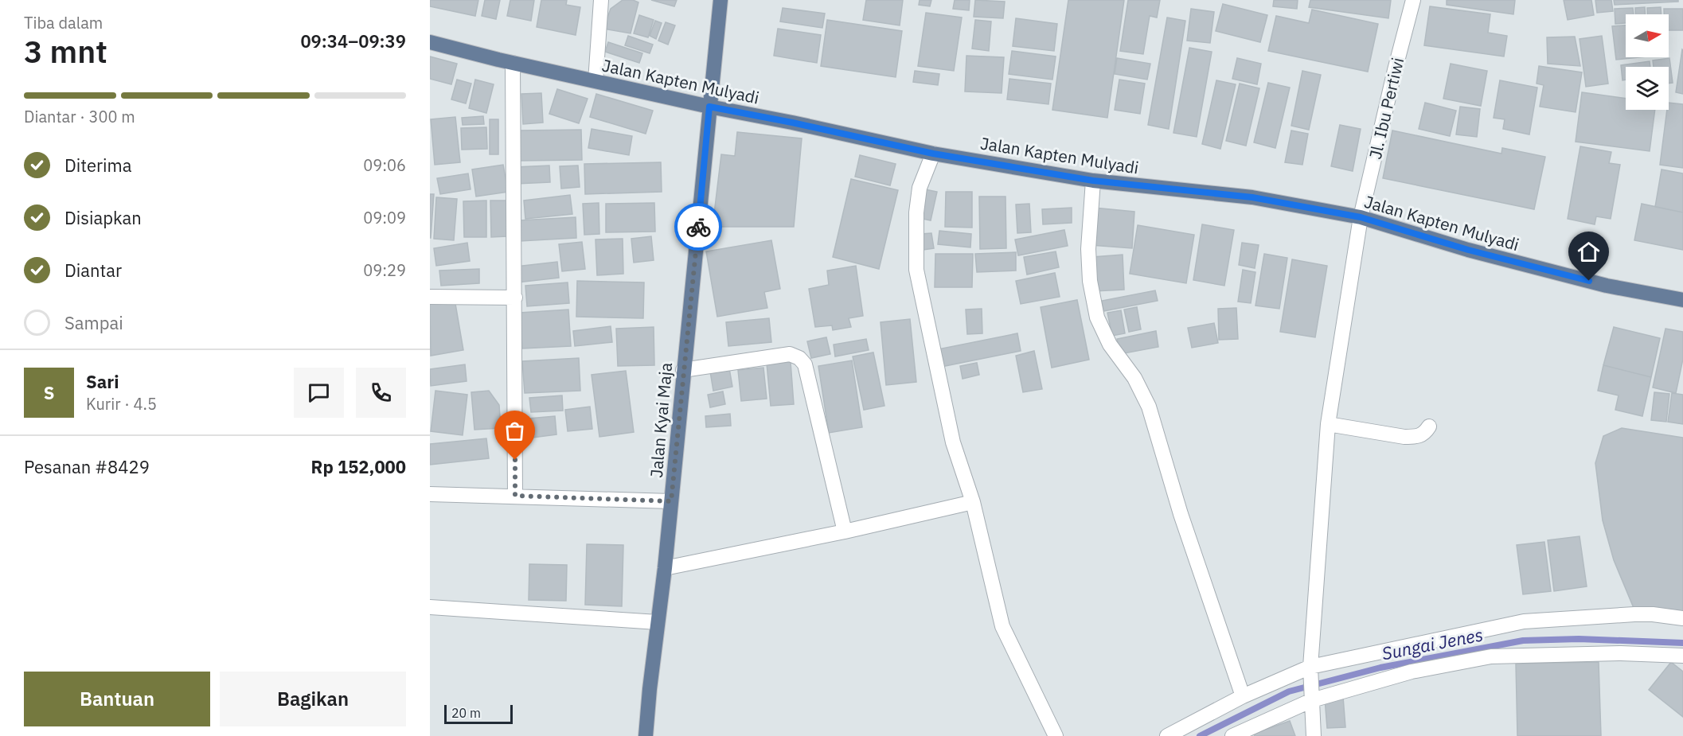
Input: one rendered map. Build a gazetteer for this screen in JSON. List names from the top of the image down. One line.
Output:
{"streets":{"main road":["Jalan Kapten Mulyadi","Jalan Kyai Maja"],"street":["Jl. Ibu Pertiwi"]},"crossings":[["Jalan Kapten Mulyadi","Jl. Ibu Pertiwi"],["Jalan Kapten Mulyadi","Jalan Kyai Maja"]],"water":["Sungai Jenes"],"scale_bar":"20 m","north":"right","page":{"heading":["3 mnt","Tiba dalam","09:34–09:39"],"panel":["Sari","Kurir · 4.5","Pesanan #8429","Rp 152,000"],"bar":"Diantar · 300 m","list":[["Diterima","09:06"],["Disiapkan","09:09"],["Diantar","09:29"],"Sampai"],"round":"S","buttons":["Bantuan","Bagikan"],"scale":"20 m"}}
